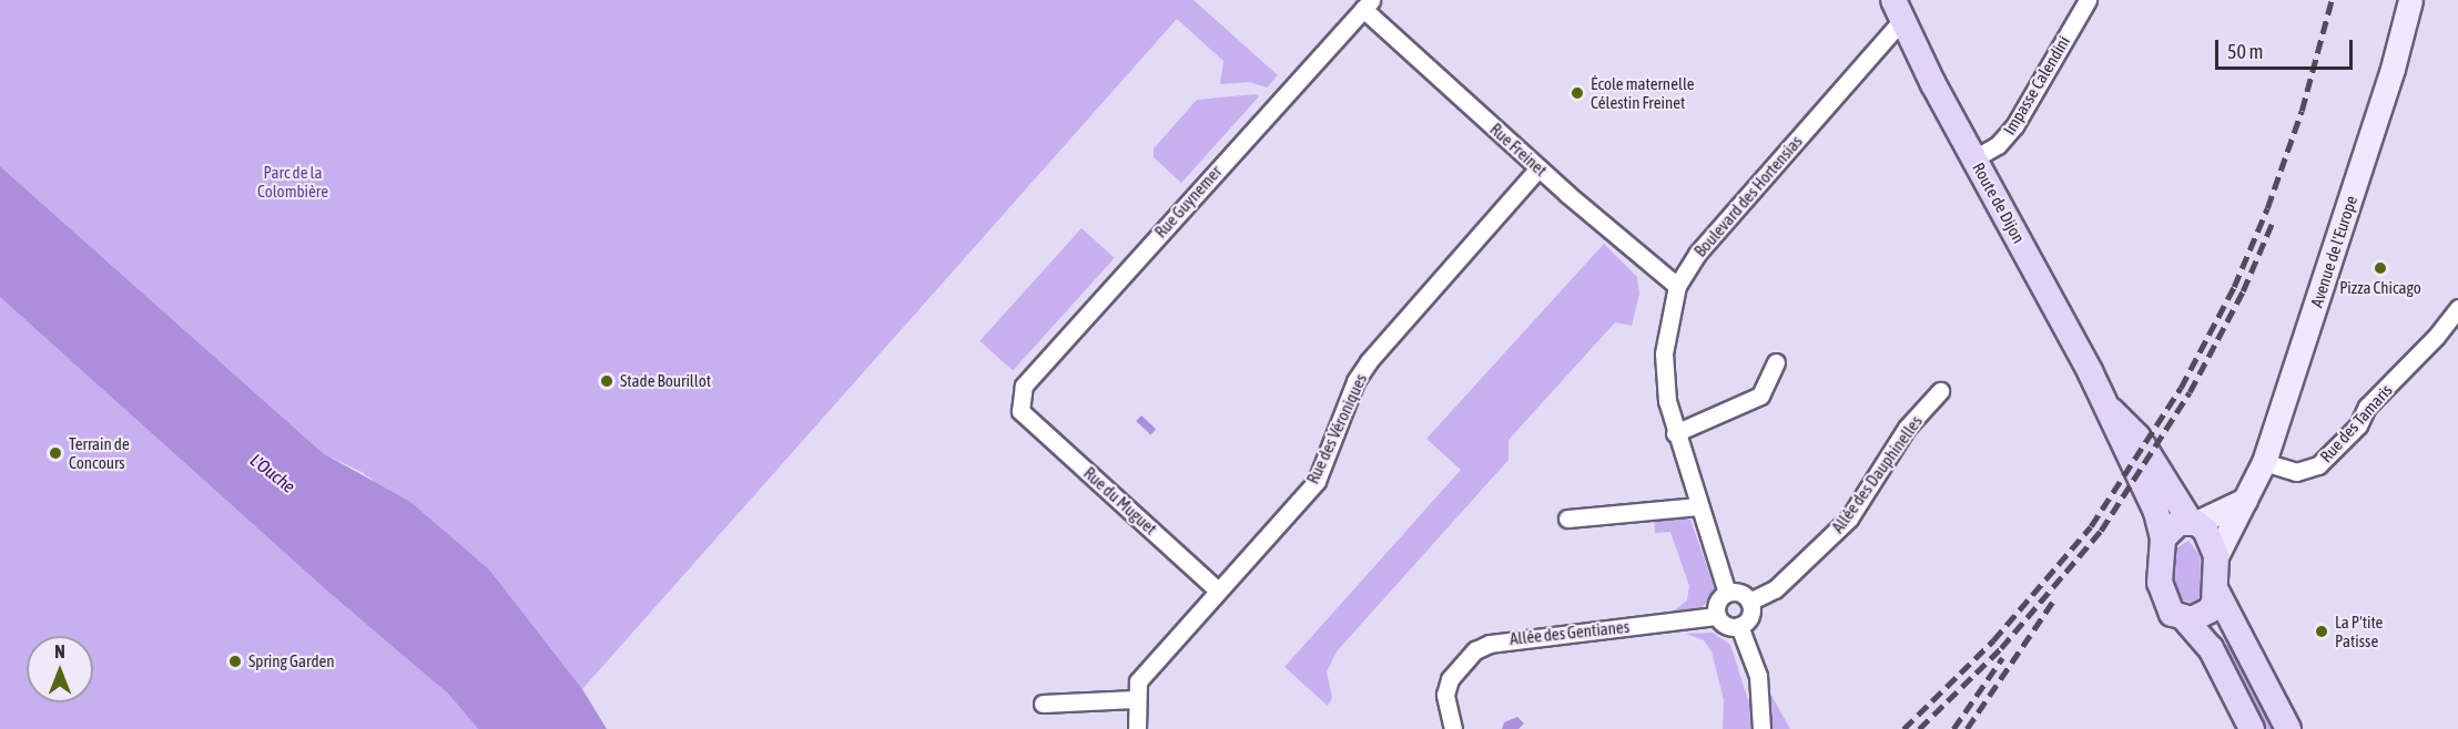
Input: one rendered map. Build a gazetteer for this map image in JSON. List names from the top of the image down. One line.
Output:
{"streets":{"main road":["Route de Dijon","Avenue de l'Europe"],"street":["Impasse Calendini","Rue Freinet","Boulevard des Hortensias","Rue Guynemer","Rue des Tamaris","Rue des Véroniques","Allée des Dauphinelles","Rue du Muguet","Allée des Gentianes"]},"crossings":[["Impasse Calendini","Route de Dijon"],["Rue Freinet","Boulevard des Hortensias"],["Rue Freinet","Rue Guynemer"],["Rue Freinet","Rue des Véroniques"],["Boulevard des Hortensias","Route de Dijon"],["Boulevard des Hortensias","Allée des Dauphinelles"],["Boulevard des Hortensias","Allée des Gentianes"],["Rue Guynemer","Rue du Muguet"],["Route de Dijon","Avenue de l'Europe"],["Avenue de l'Europe","Rue des Tamaris"],["Rue des Véroniques","Rue du Muguet"],["Allée des Dauphinelles","Allée des Gentianes"]],"water":["L'Ouche"],"parks":["Parc de la Colombière"],"places":["École maternelle Célestin Freinet","Pizza Chicago","Stade Bourillot","Terrain de Concours","La P'tite Patisse","Spring Garden"],"scale_bar":"50 m","north":"top"}
